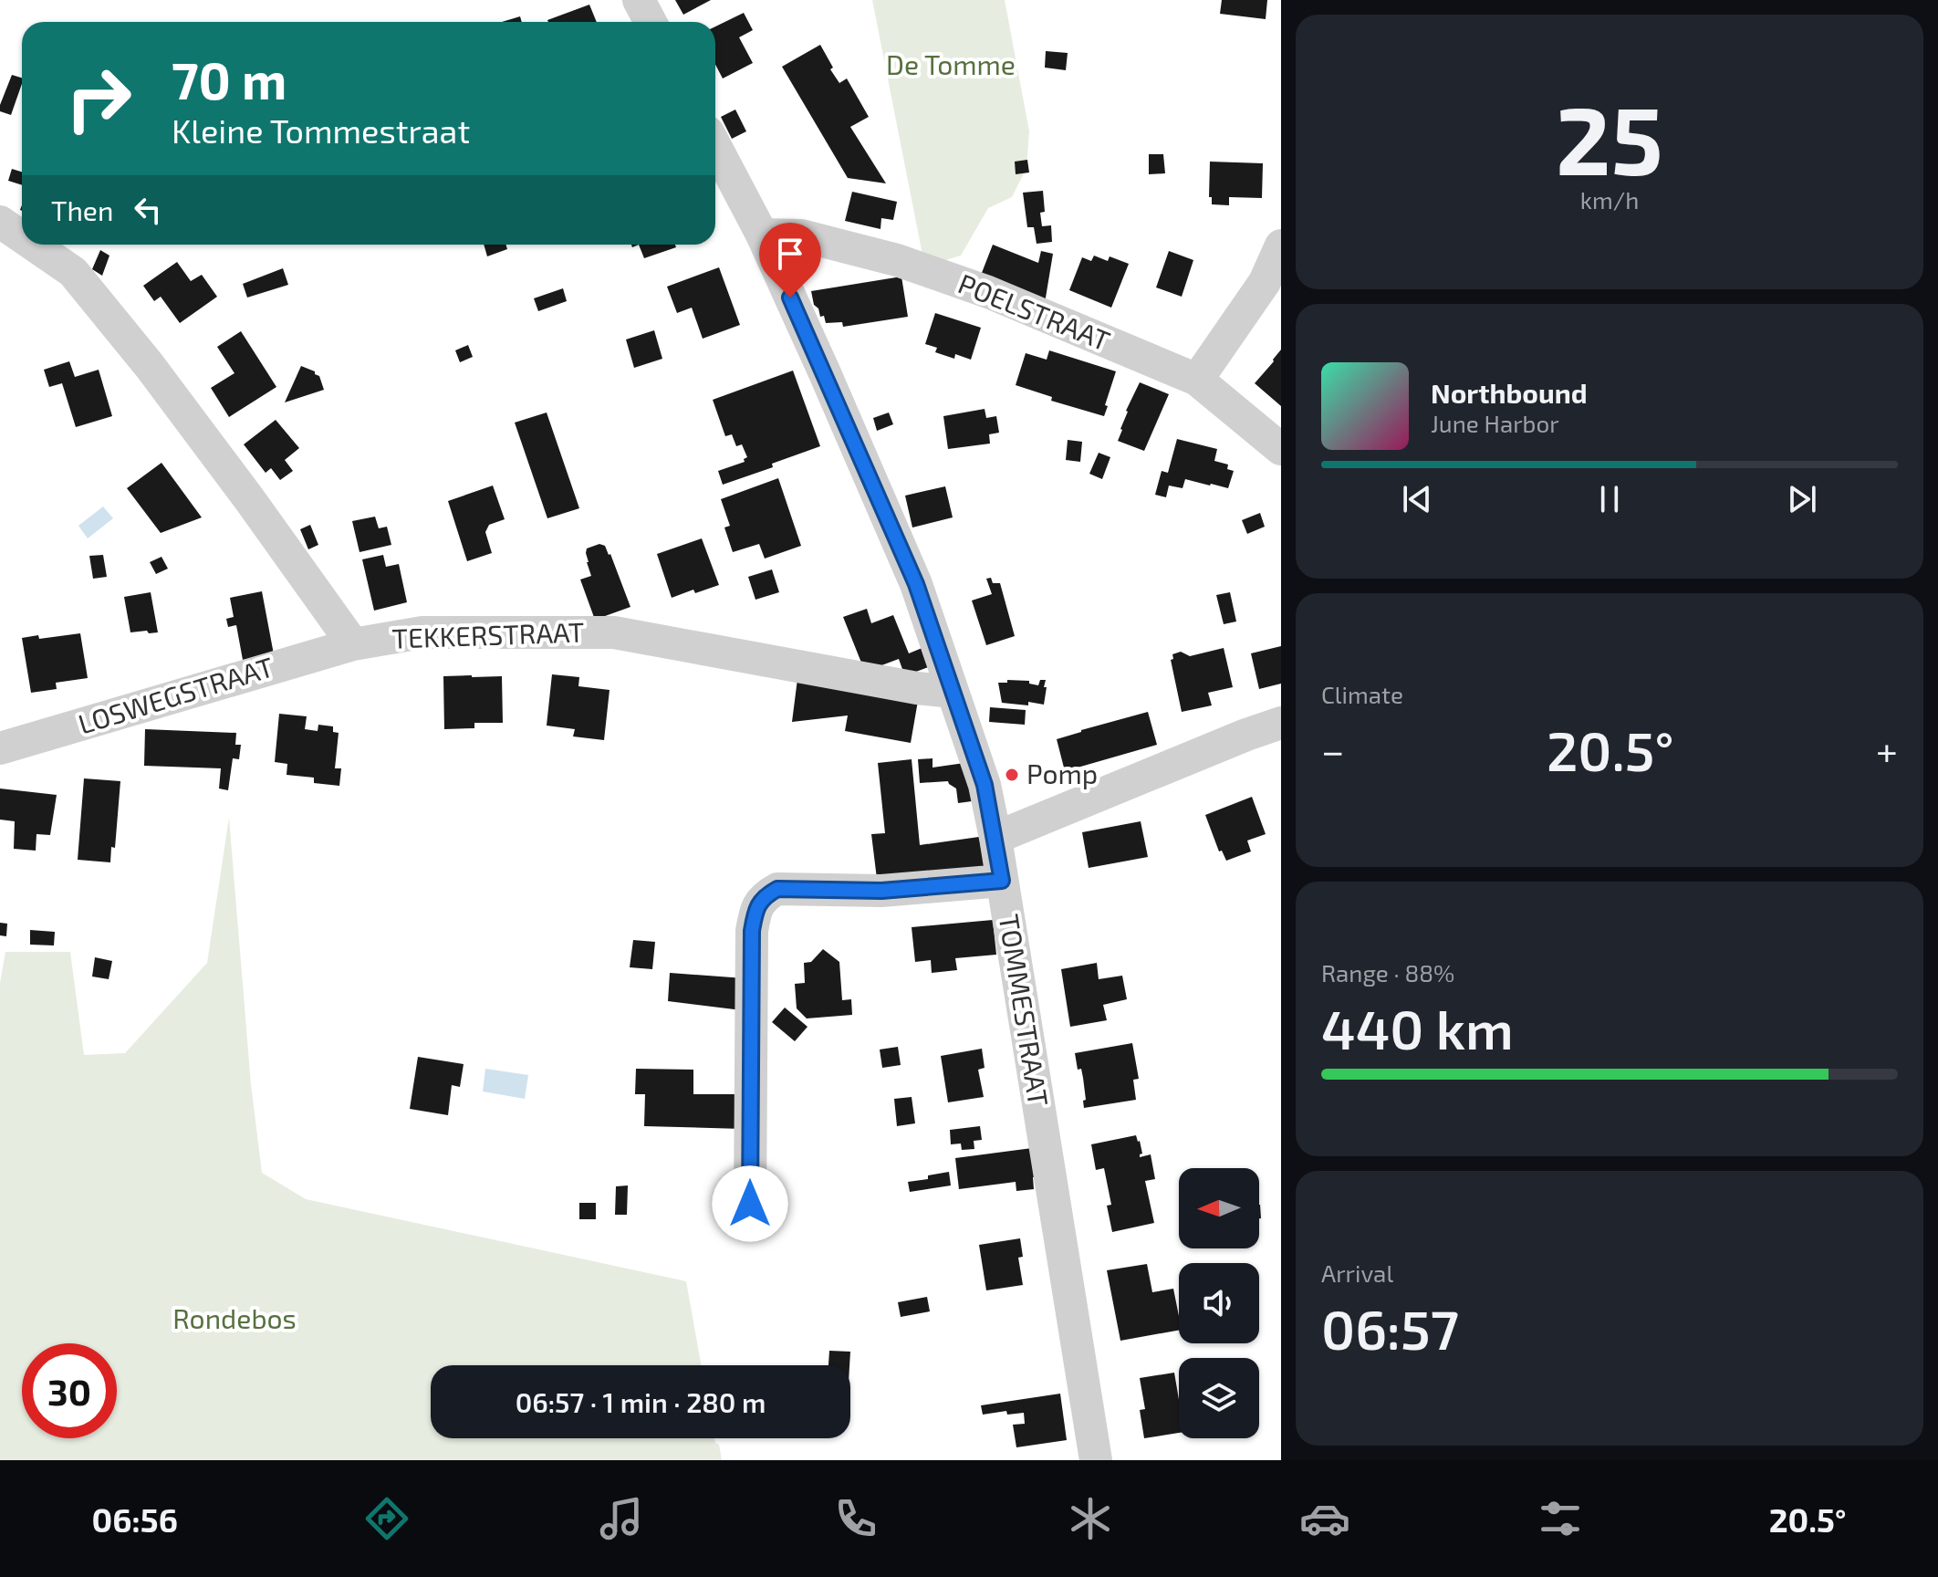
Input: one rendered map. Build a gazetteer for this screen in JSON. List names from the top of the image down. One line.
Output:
{"streets":{"street":["POELSTRAAT","TEKKERSTRAAT","LOSWEGSTRAAT","TOMMESTRAAT"]},"crossings":[["POELSTRAAT","TOMMESTRAAT"],["TEKKERSTRAAT","LOSWEGSTRAAT"],["TEKKERSTRAAT","TOMMESTRAAT"]],"parks":["De Tomme","Rondebos"],"places":["Pomp"],"north":"left","page":{"tile":[["25","km/h"],"Climate",["Range · 88%","440 km"],["Arrival","06:57"]],"turn":["70 m","Kleine Tommestraat"],"then":"Then","song":["Northbound","June Harbor"],"heat":["−","20.5°","+"],"limit":"30","trip":"06:57 · 1 min · 280 m","tabs":["06:56","20.5°"]}}
